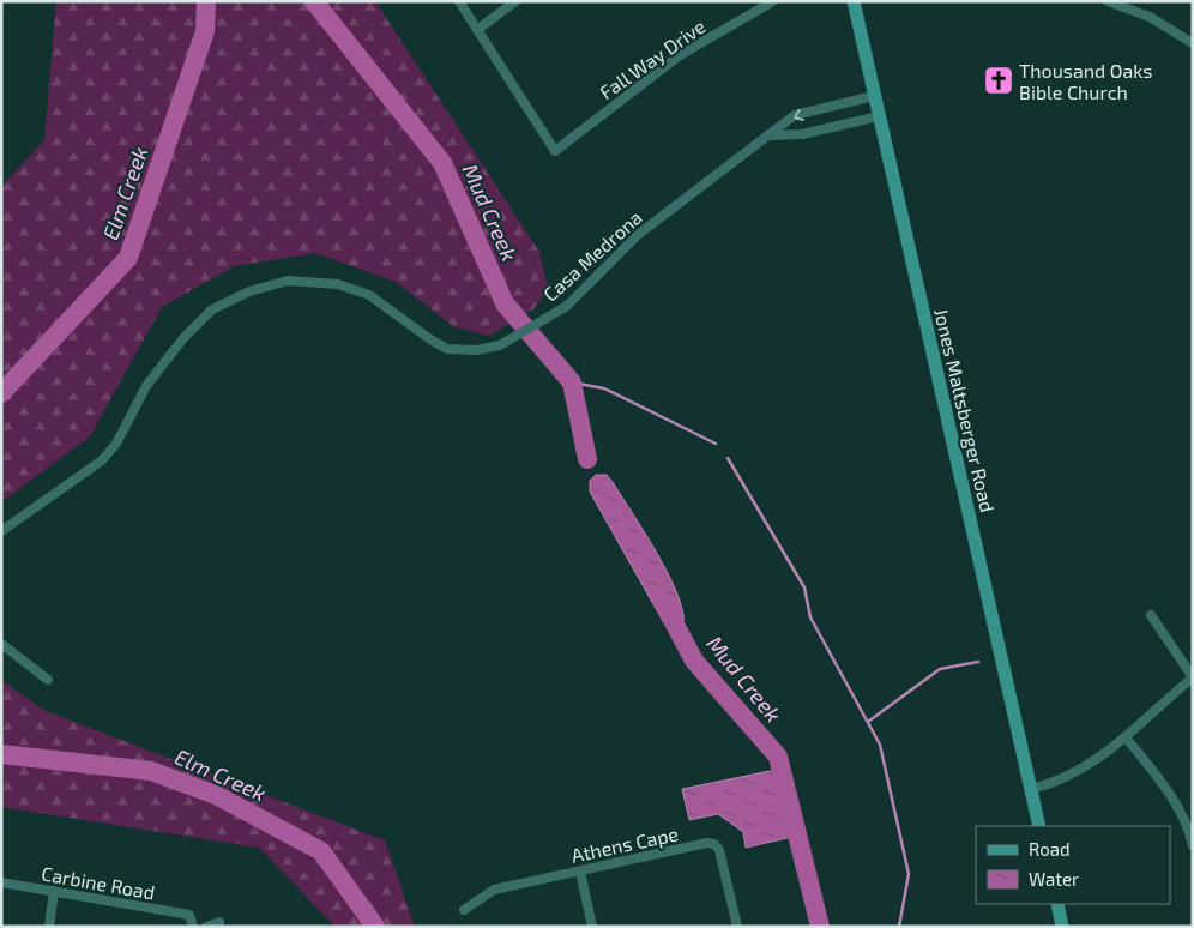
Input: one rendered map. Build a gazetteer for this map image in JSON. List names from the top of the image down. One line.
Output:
{"streets":{"main road":["Jones Maltsberger Road"],"street":["Fall Way Drive","Casa Medrona","Athens Cape","Carbine Road"]},"crossings":[["Casa Medrona","Jones Maltsberger Road"]],"water":["Elm Creek","Mud Creek"],"places":{"church":["Thousand Oaks Bible Church"]},"legend":["Road","Water"]}
